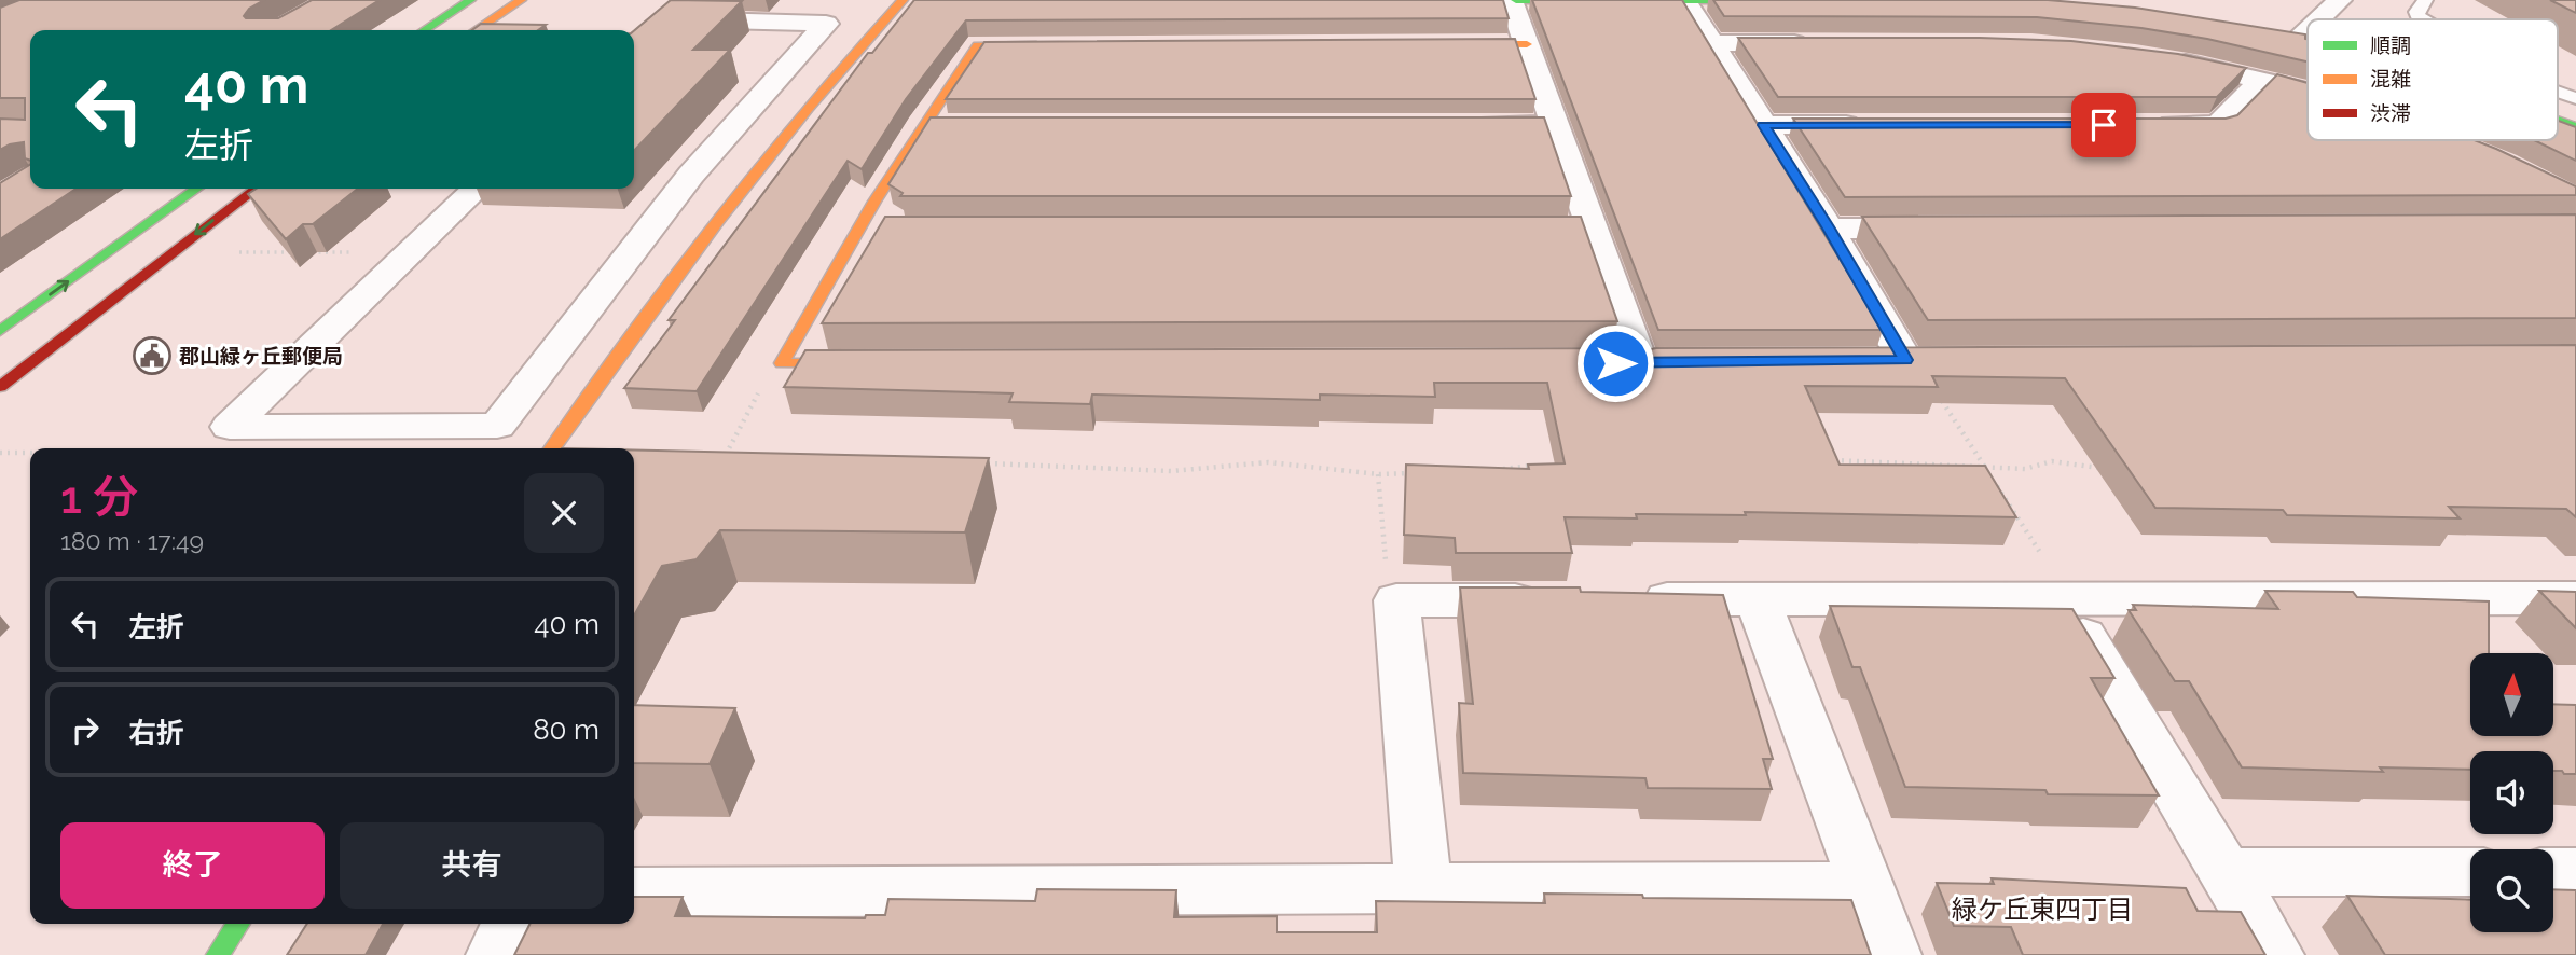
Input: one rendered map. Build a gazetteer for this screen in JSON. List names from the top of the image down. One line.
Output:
{"districts":["緑ケ丘東四丁目"],"places":{"public building":["郡山緑ヶ丘郵便局"]},"legend":["順調","混雑","渋滞"],"north":"top","page":{"turn":["40 m","左折"],"heading":["1 分","180 m · 17:49"],"list":[{"name":"左折","value":"40 m"},{"name":"右折","value":"80 m"}],"buttons":["終了","共有"]}}
